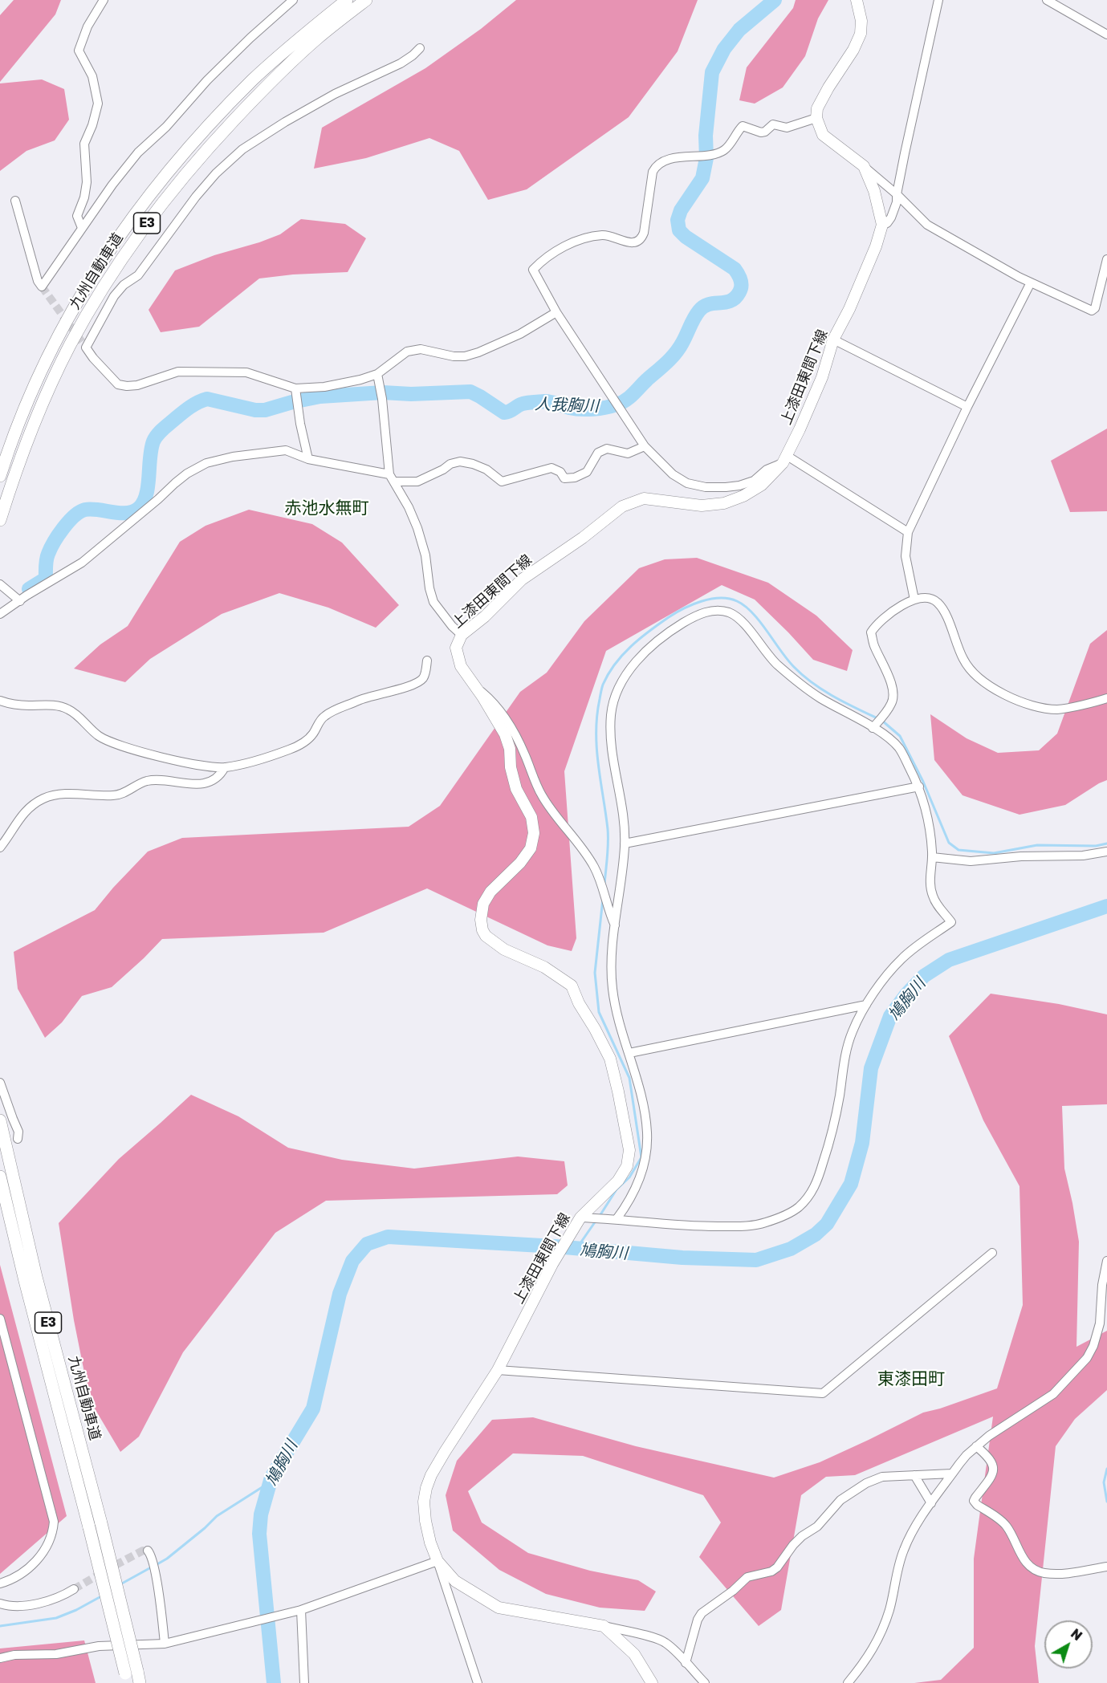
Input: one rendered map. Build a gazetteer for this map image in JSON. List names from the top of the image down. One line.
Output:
{"streets":{"highway":["E3","九州自動車道"],"main road":["上漆田東間下線"]},"districts":["赤池水無町","東漆田町"],"water":["人我胸川","鳩胸川"],"north":"top right"}
